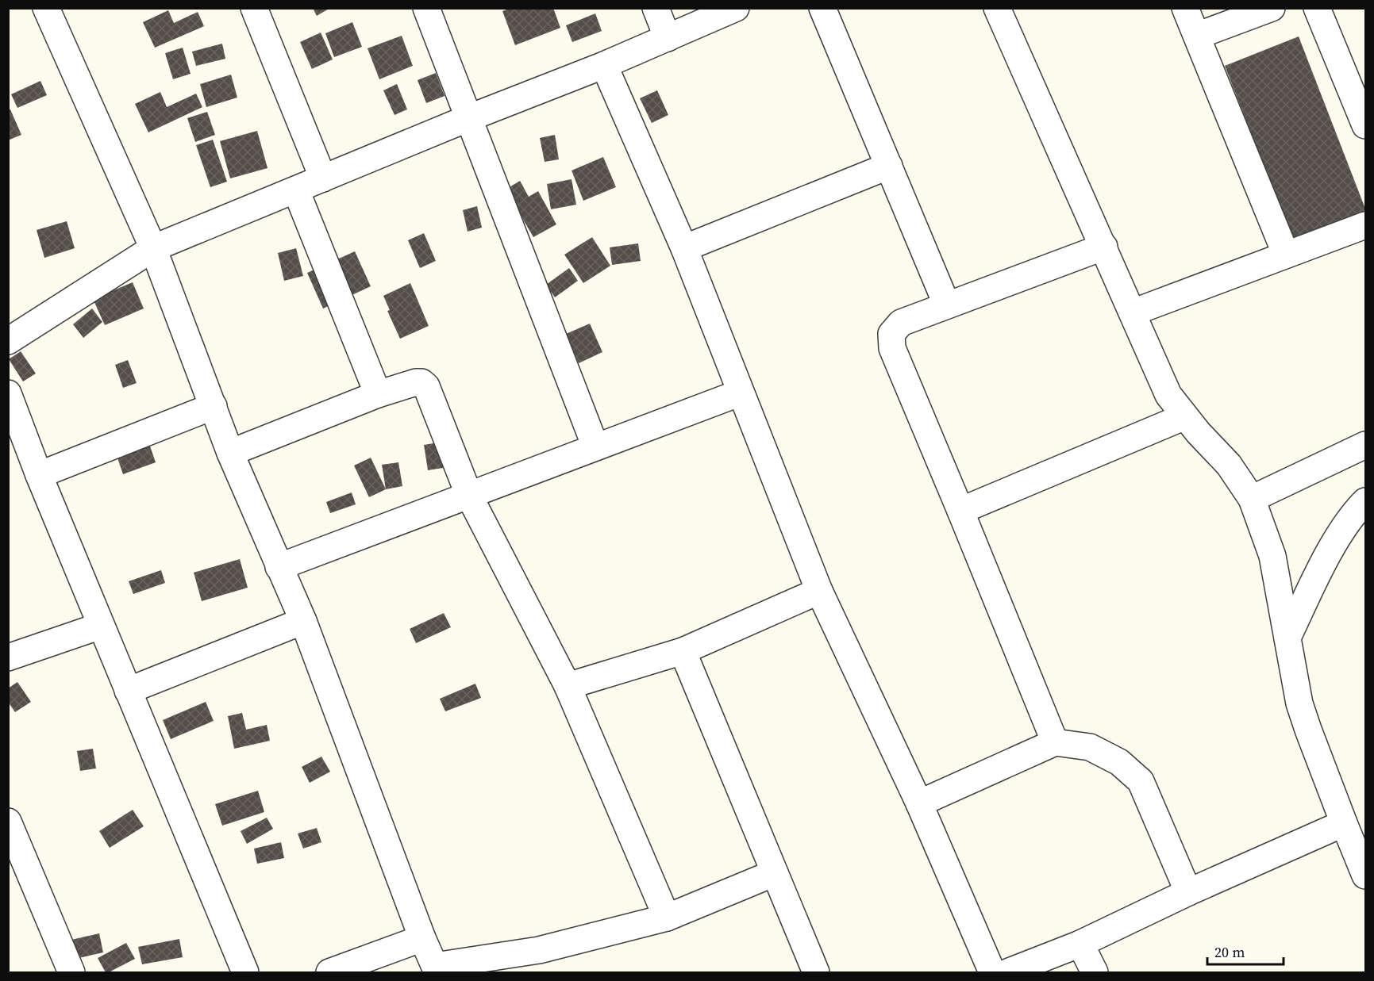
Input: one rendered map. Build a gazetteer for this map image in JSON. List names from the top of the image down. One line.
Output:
{"scale_bar":"20 m"}
